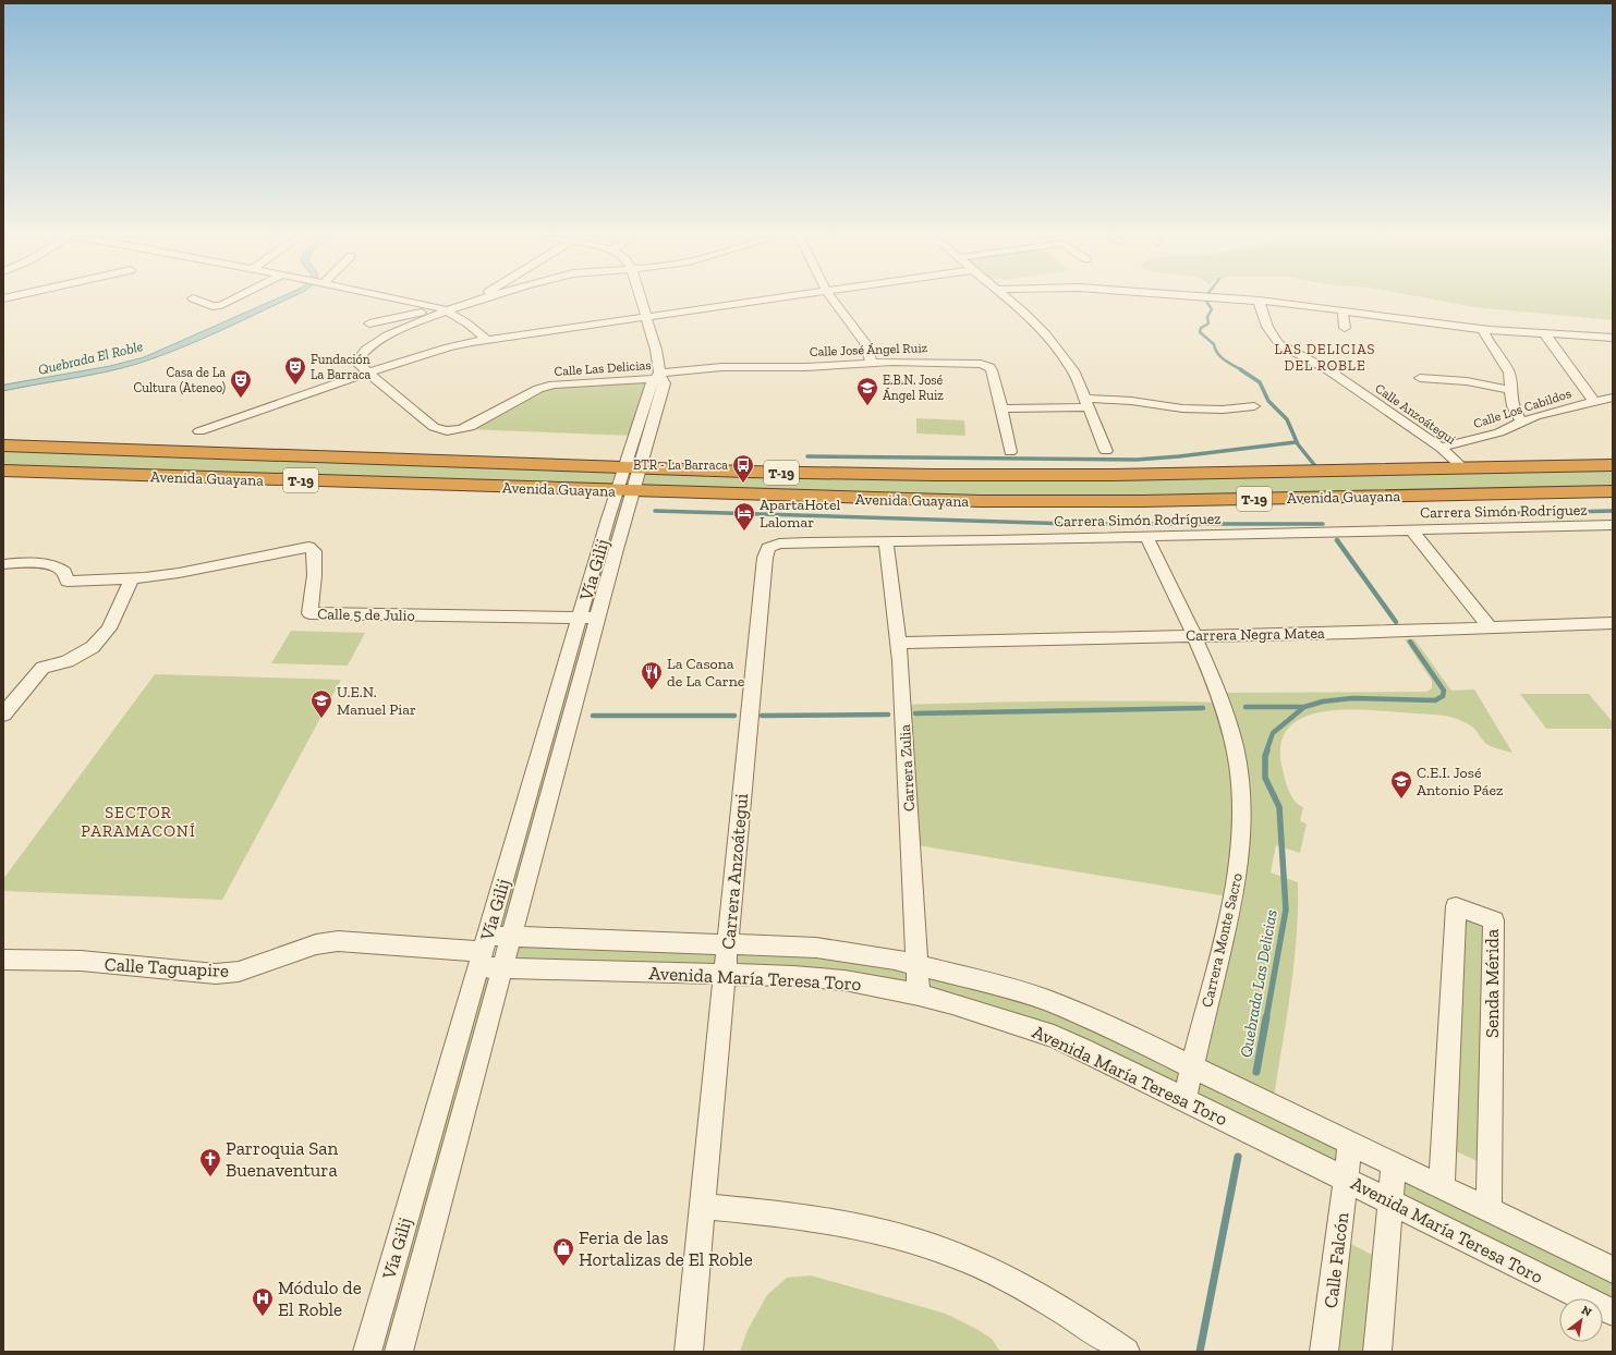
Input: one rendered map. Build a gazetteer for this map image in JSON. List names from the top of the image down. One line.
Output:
{"streets":{"highway":["T-19","Avenida Guayana"],"street":["Calle José Ángel Ruiz","Calle Las Delicias","Calle Los Cabildos","Calle Anzoátegui","Carrera Simón Rodríguez","Vía Gilij","Calle 5 de Julio","Carrera Negra Matea","Carrera Zulia","Carrera Anzoátegui","Carrera Monte Sacro","Calle Taguapire","Avenida María Teresa Toro","Senda Mérida","Calle Falcón"]},"crossings":[["Calle José Ángel Ruiz","Calle Las Delicias"],["Calle José Ángel Ruiz","Vía Gilij"],["Calle Las Delicias","Vía Gilij"],["Calle Los Cabildos","Calle Anzoátegui"],["Calle Anzoátegui","Avenida Guayana"],["T-19","Avenida Guayana"],["T-19","Vía Gilij"],["Avenida Guayana","Vía Gilij"],["Carrera Simón Rodríguez","Carrera Zulia"],["Carrera Simón Rodríguez","Carrera Anzoátegui"],["Carrera Simón Rodríguez","Carrera Monte Sacro"],["Vía Gilij","Calle 5 de Julio"],["Vía Gilij","Calle Taguapire"],["Vía Gilij","Avenida María Teresa Toro"],["Carrera Negra Matea","Carrera Zulia"],["Carrera Negra Matea","Carrera Monte Sacro"],["Carrera Zulia","Avenida María Teresa Toro"],["Carrera Anzoátegui","Avenida María Teresa Toro"],["Carrera Monte Sacro","Avenida María Teresa Toro"],["Calle Taguapire","Avenida María Teresa Toro"],["Avenida María Teresa Toro","Senda Mérida"],["Avenida María Teresa Toro","Calle Falcón"]],"districts":["LAS DELICIAS DEL ROBLE","SECTOR PARAMACONÍ"],"water":["Quebrada El Roble","Quebrada Las Delicias"],"places":{"theatre":["Fundación La Barraca","Casa de La Cultura (Ateneo)"],"school or university":["E.B.N. José Ángel Ruiz","U.E.N. Manuel Piar","C.E.I. José Antonio Páez"],"bus stop":["BTR - La Barraca"],"hotel":["ApartaHotel Lalomar"],"restaurant":["La Casona de La Carne"],"church":["Parroquia San Buenaventura"],"shop":["Feria de las Hortalizas de El Roble"],"hospital":["Módulo de El Roble"]},"north":"top right"}
